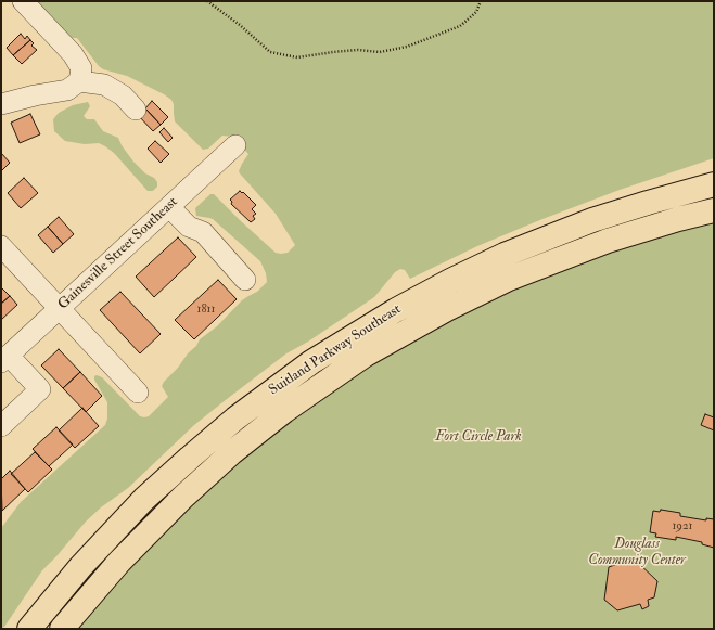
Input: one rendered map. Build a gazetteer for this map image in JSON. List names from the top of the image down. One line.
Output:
{"streets":{"highway":["Suitland Parkway Southeast"],"street":["Gainesville Street Southeast"]},"parks":["Fort Circle Park","Douglass Community Center"],"house_numbers":["1811","1921"]}
